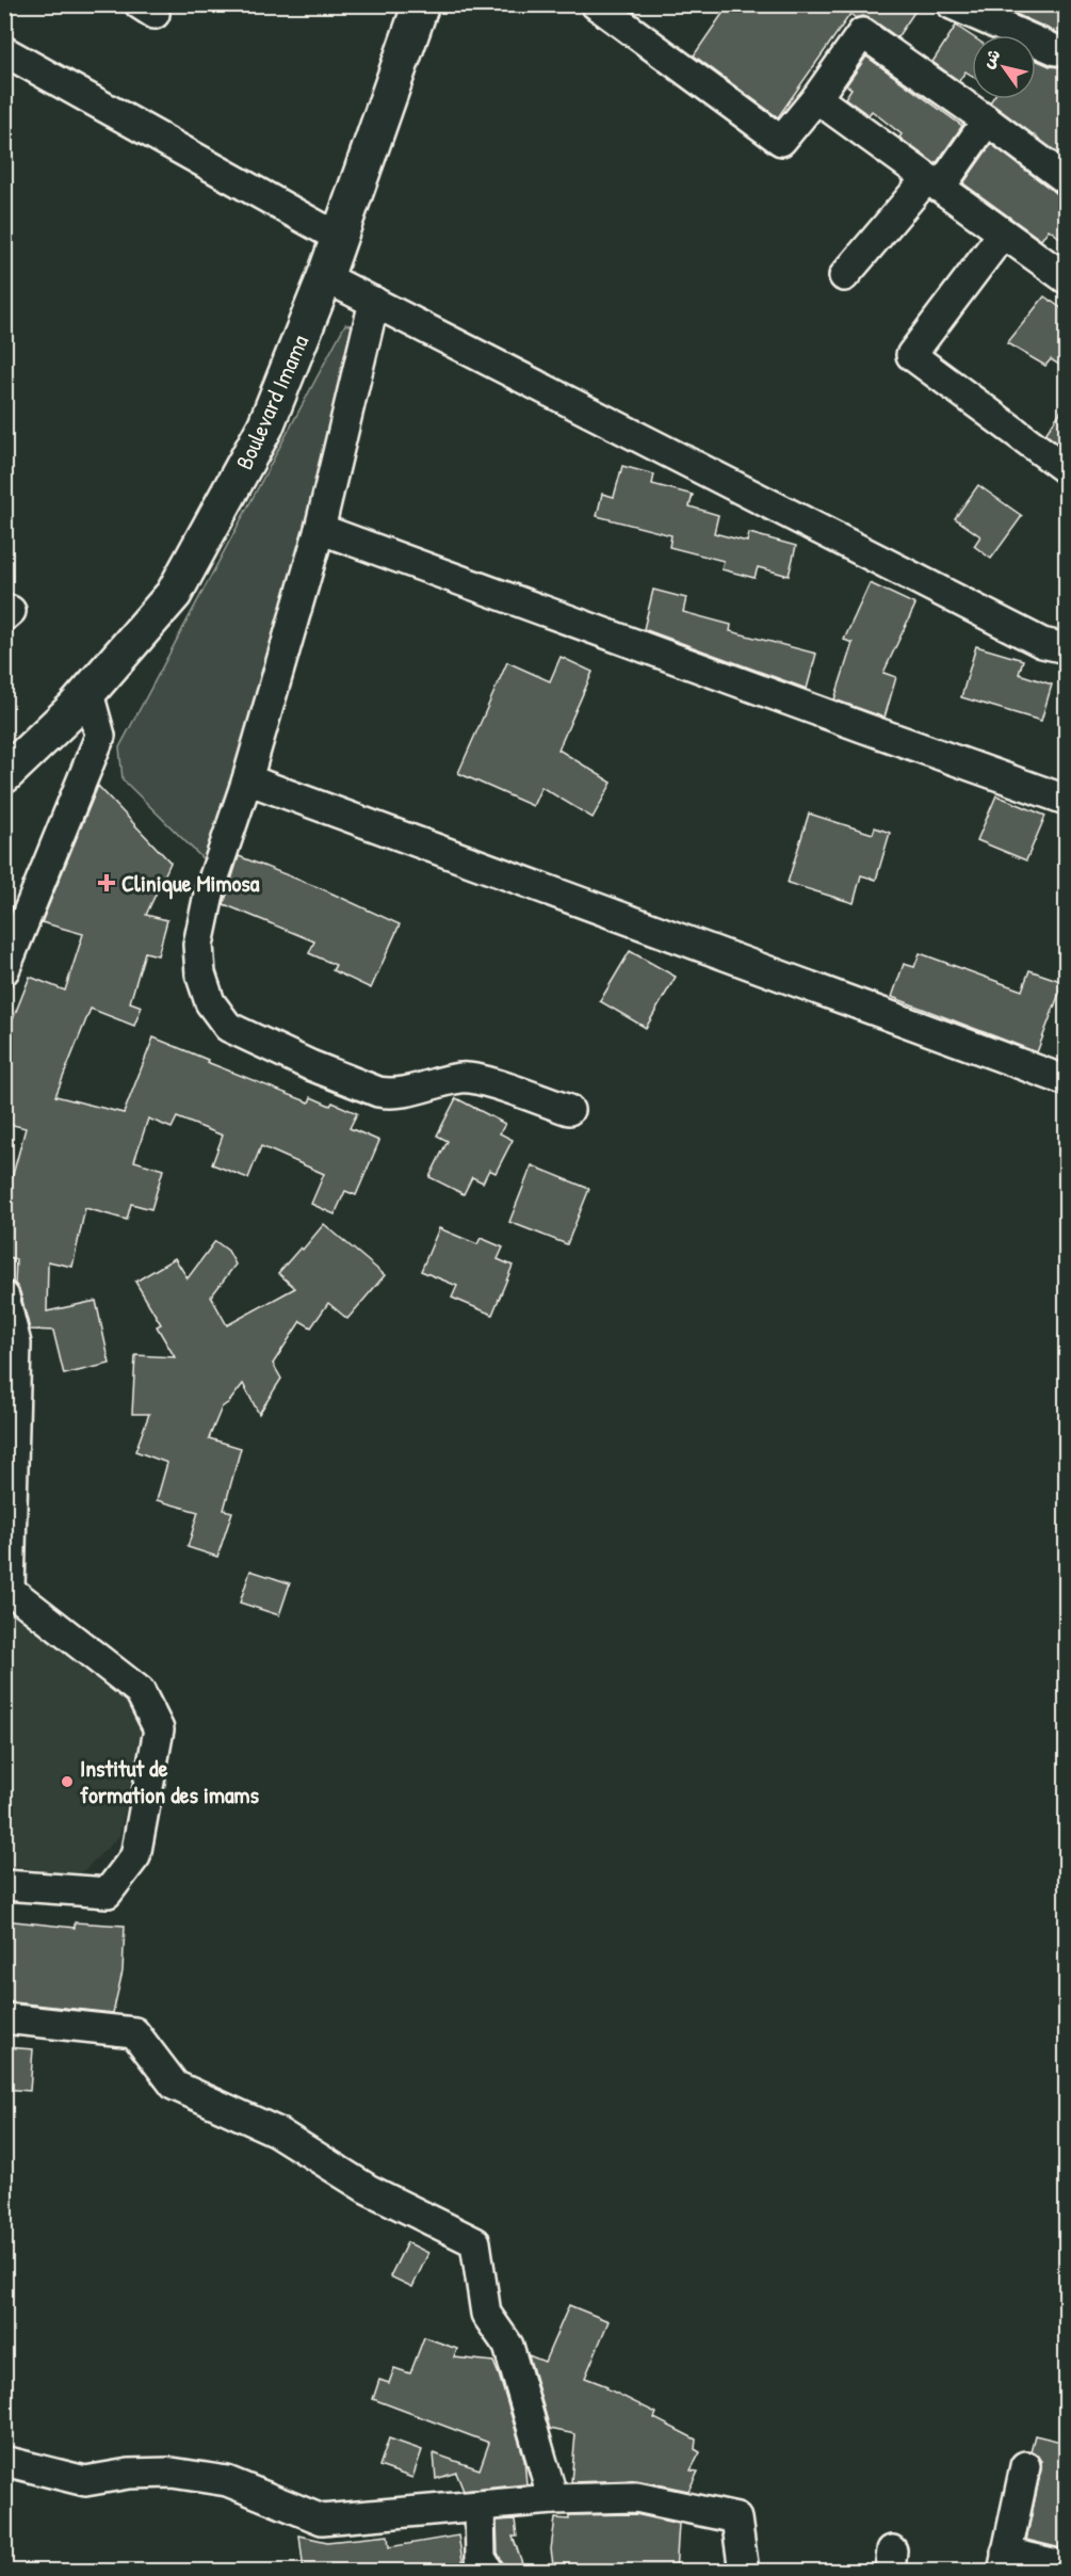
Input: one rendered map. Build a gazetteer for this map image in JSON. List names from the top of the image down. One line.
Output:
{"streets":{"main road":["Boulevard Imama"]},"places":{"health":["Clinique Mimosa"],"other":["Institut de formation des imams"]},"north":"top left"}
